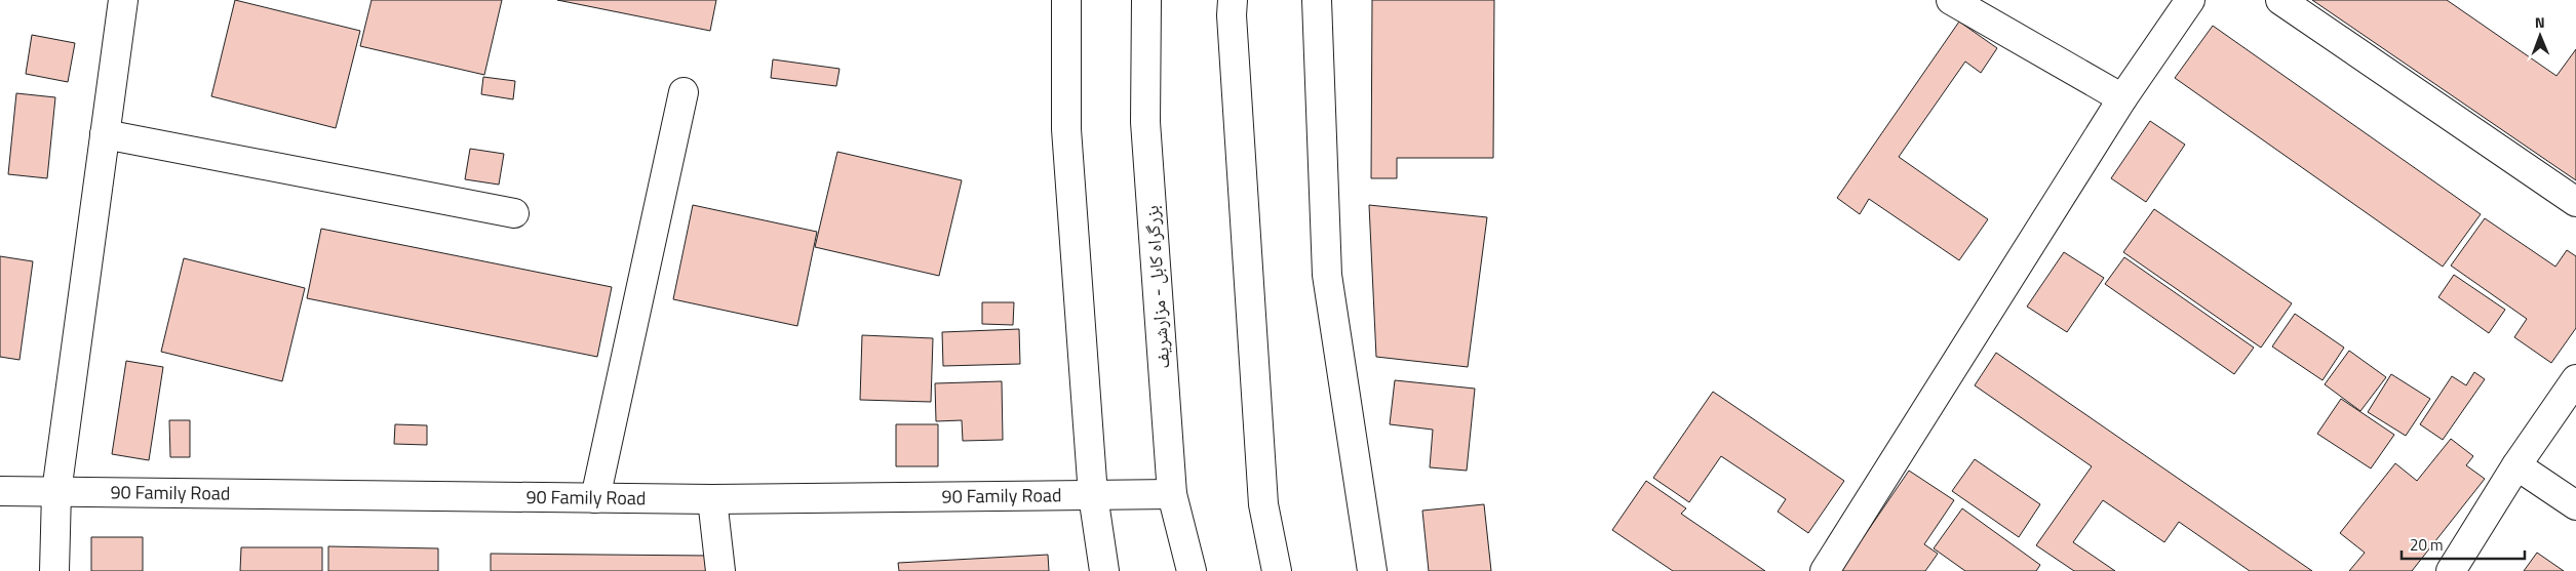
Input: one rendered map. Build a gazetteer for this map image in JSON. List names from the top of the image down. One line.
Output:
{"streets":{"main road":["بزرگراه کابل - مزارشریف","90 Family Road"]},"crossings":[["بزرگراه کابل - مزارشریف","90 Family Road"]],"scale_bar":"20 m","north":"top"}
